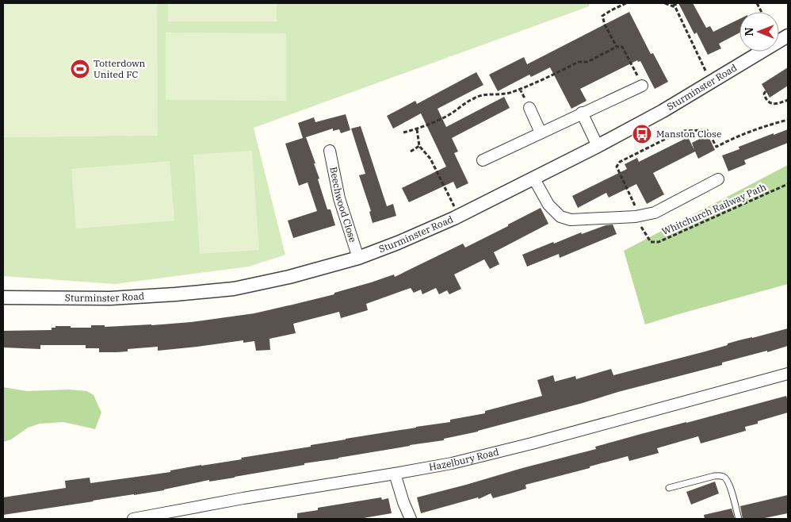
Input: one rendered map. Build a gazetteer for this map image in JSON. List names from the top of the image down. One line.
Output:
{"streets":{"street":["Sturminster Road","Beechwood Close","Hazelbury Road"],"path":["Whitchurch Railway Path"]},"crossings":[["Sturminster Road","Beechwood Close"]],"places":{"sports":["Totterdown United FC"],"bus stop":["Manston Close"]},"north":"left"}
